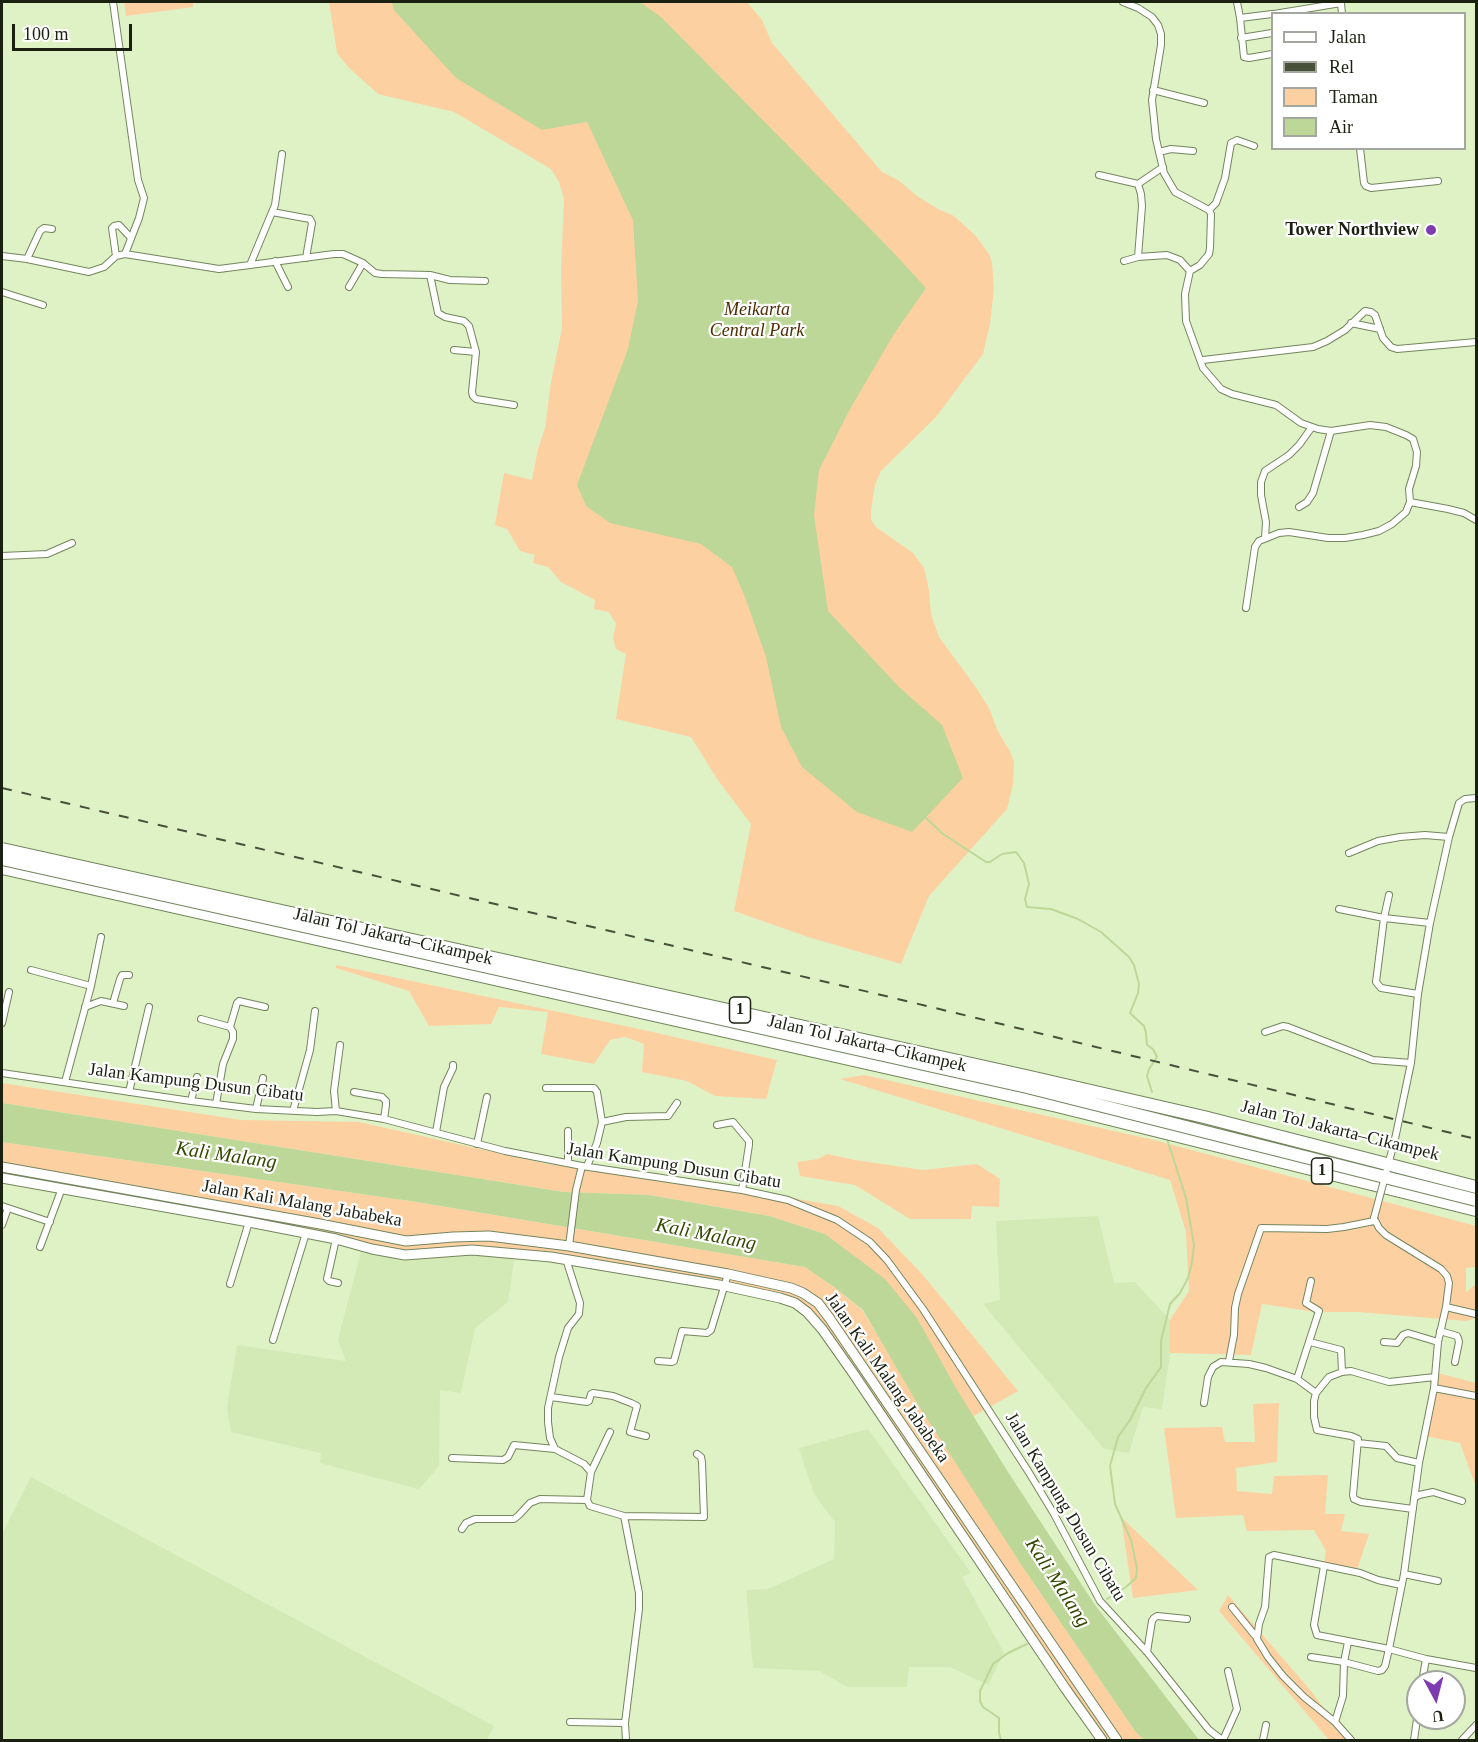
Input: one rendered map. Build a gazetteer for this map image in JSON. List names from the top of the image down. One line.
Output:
{"streets":{"highway":["Jalan Tol Jakarta–Cikampek","1"],"main road":["Jalan Kali Malang Jababeka"],"street":["Jalan Kampung Dusun Cibatu"]},"crossings":[["Jalan Tol Jakarta–Cikampek","1"]],"water":["Kali Malang"],"parks":["Meikarta Central Park"],"places":["Tower Northview"],"legend":["Jalan","Rel","Taman","Air"],"scale_bar":"100 m","north":"bottom"}
